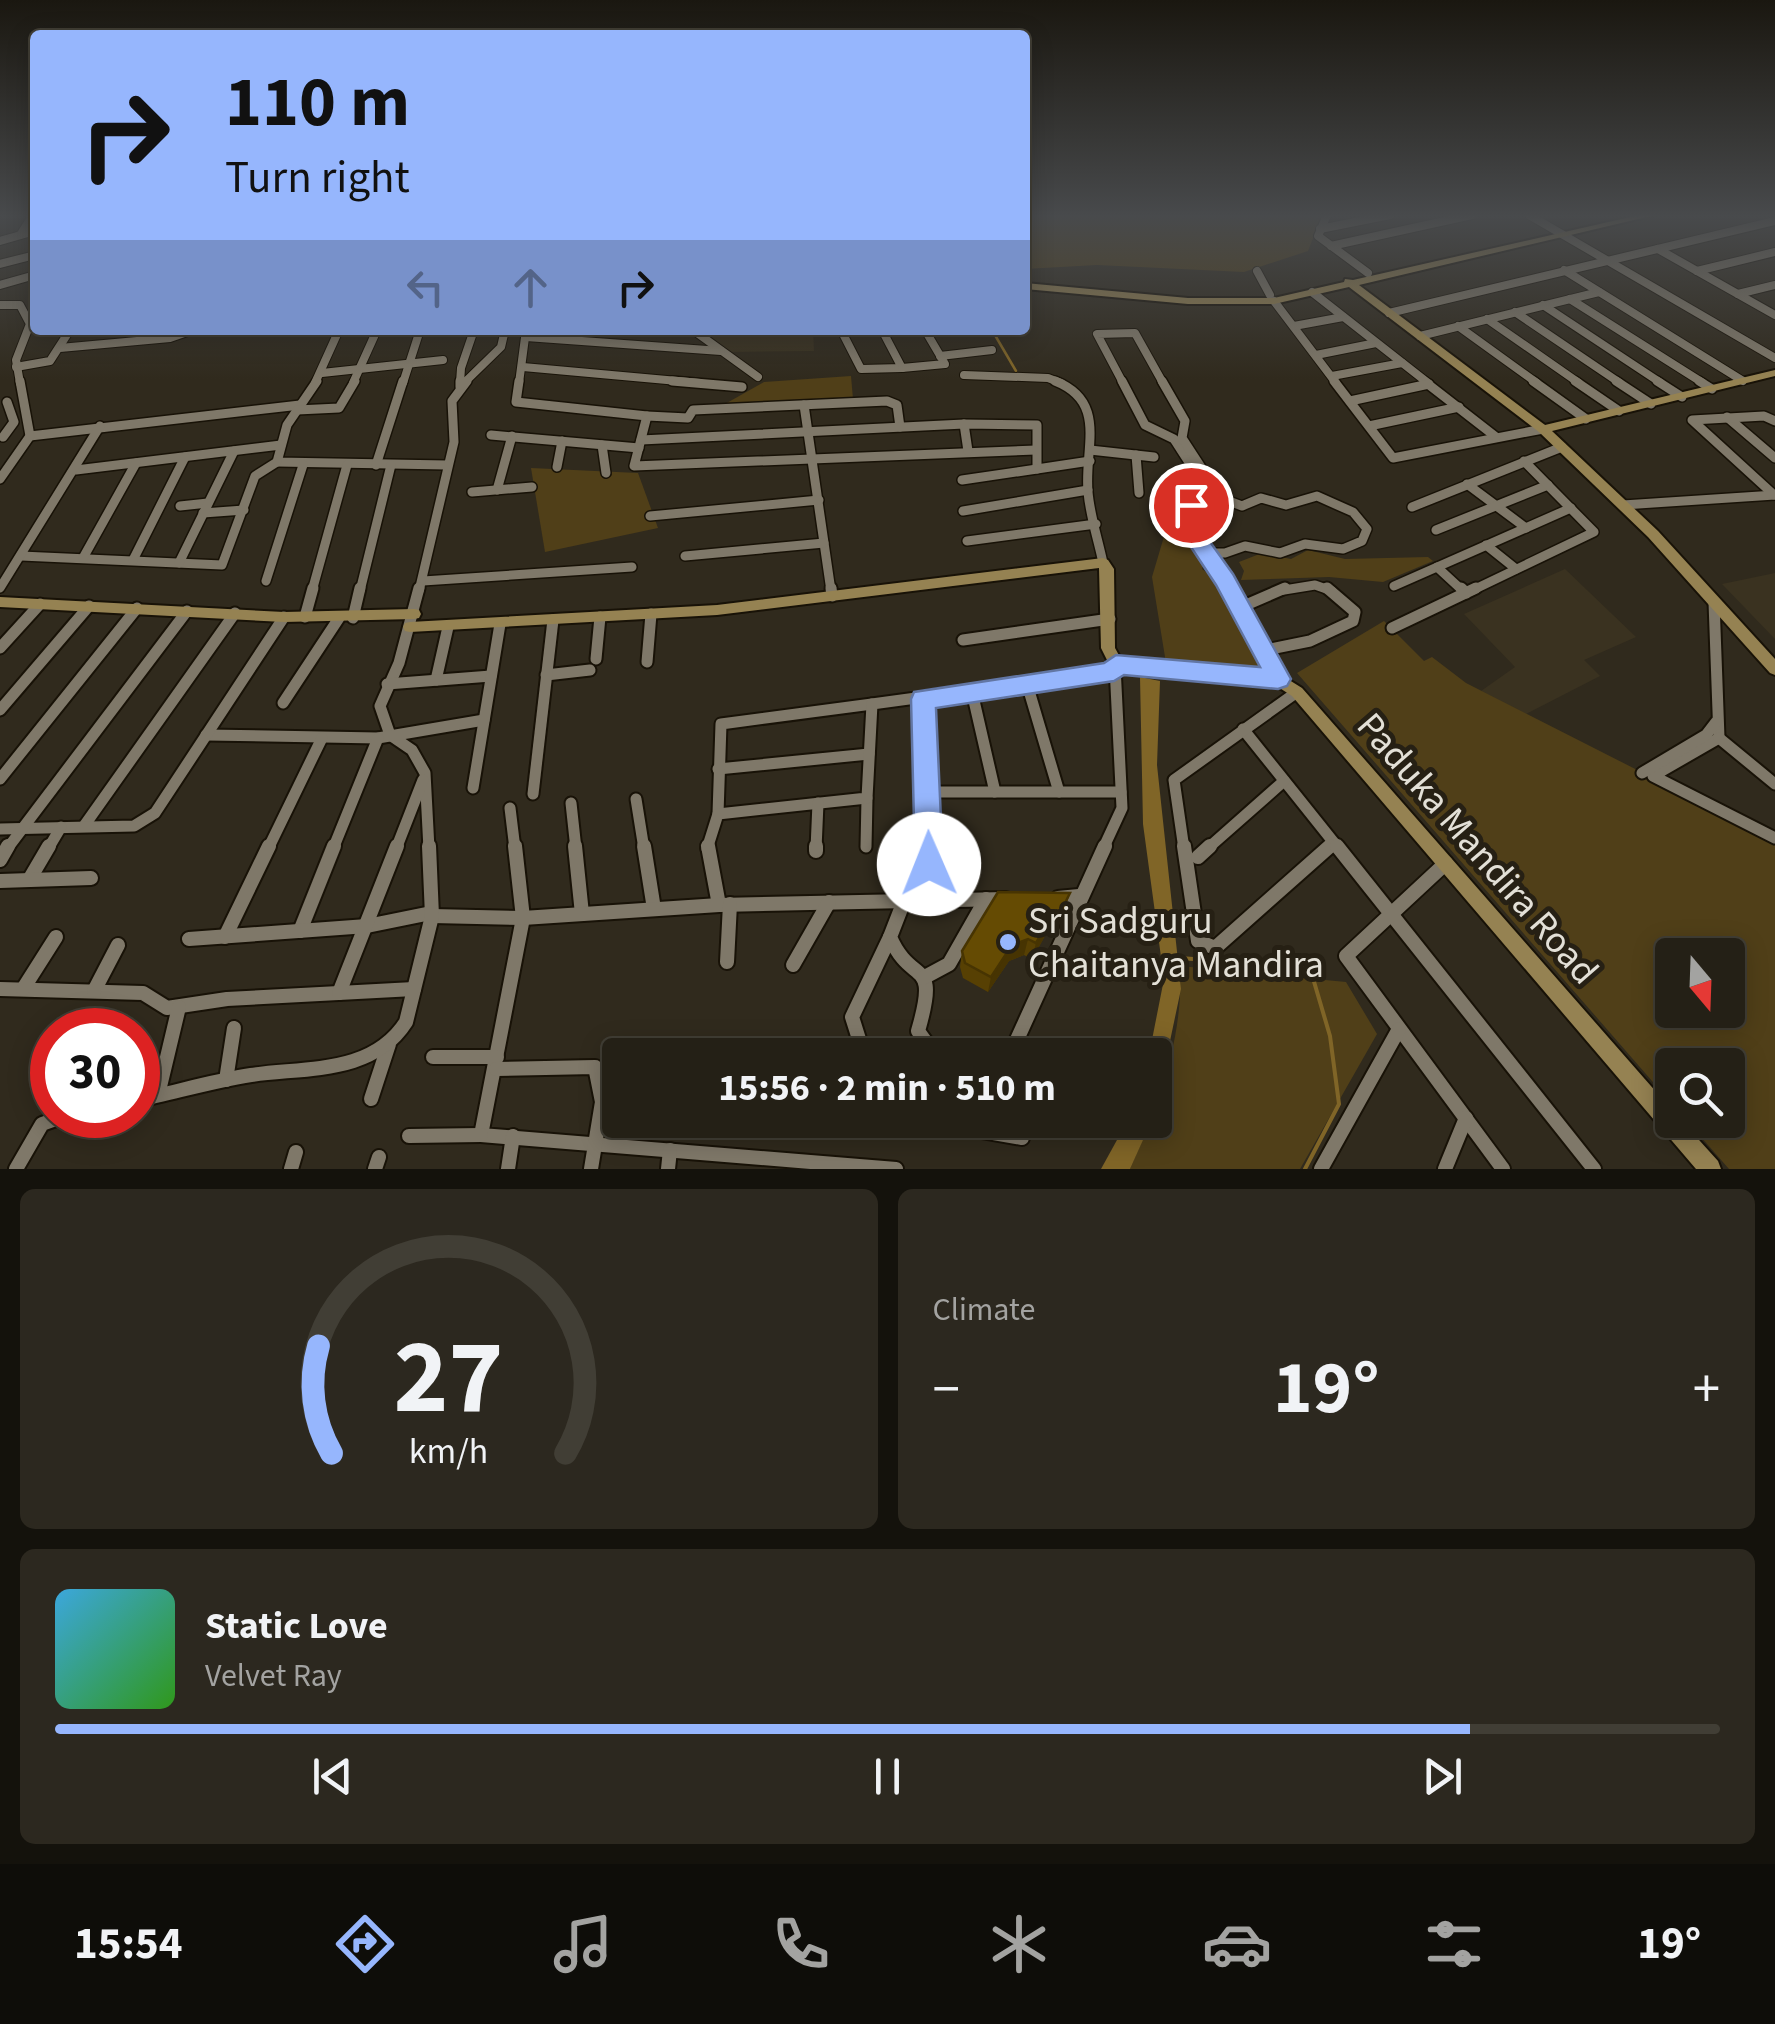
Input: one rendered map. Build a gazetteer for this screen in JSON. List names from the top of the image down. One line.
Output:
{"streets":{"street":["Paduka Mandira Road"]},"places":["Sri Sadguru Chaitanya Mandira"],"north":"bottom","page":{"turn":["110 m","Turn right"],"limit":"30","trip":"15:56 · 2 min · 510 m","tile":"Climate","heat":["−","19°","+"],"song":["Static Love","Velvet Ray"],"tabs":["15:54","19°"],"gauge":["27","km/h"]}}
